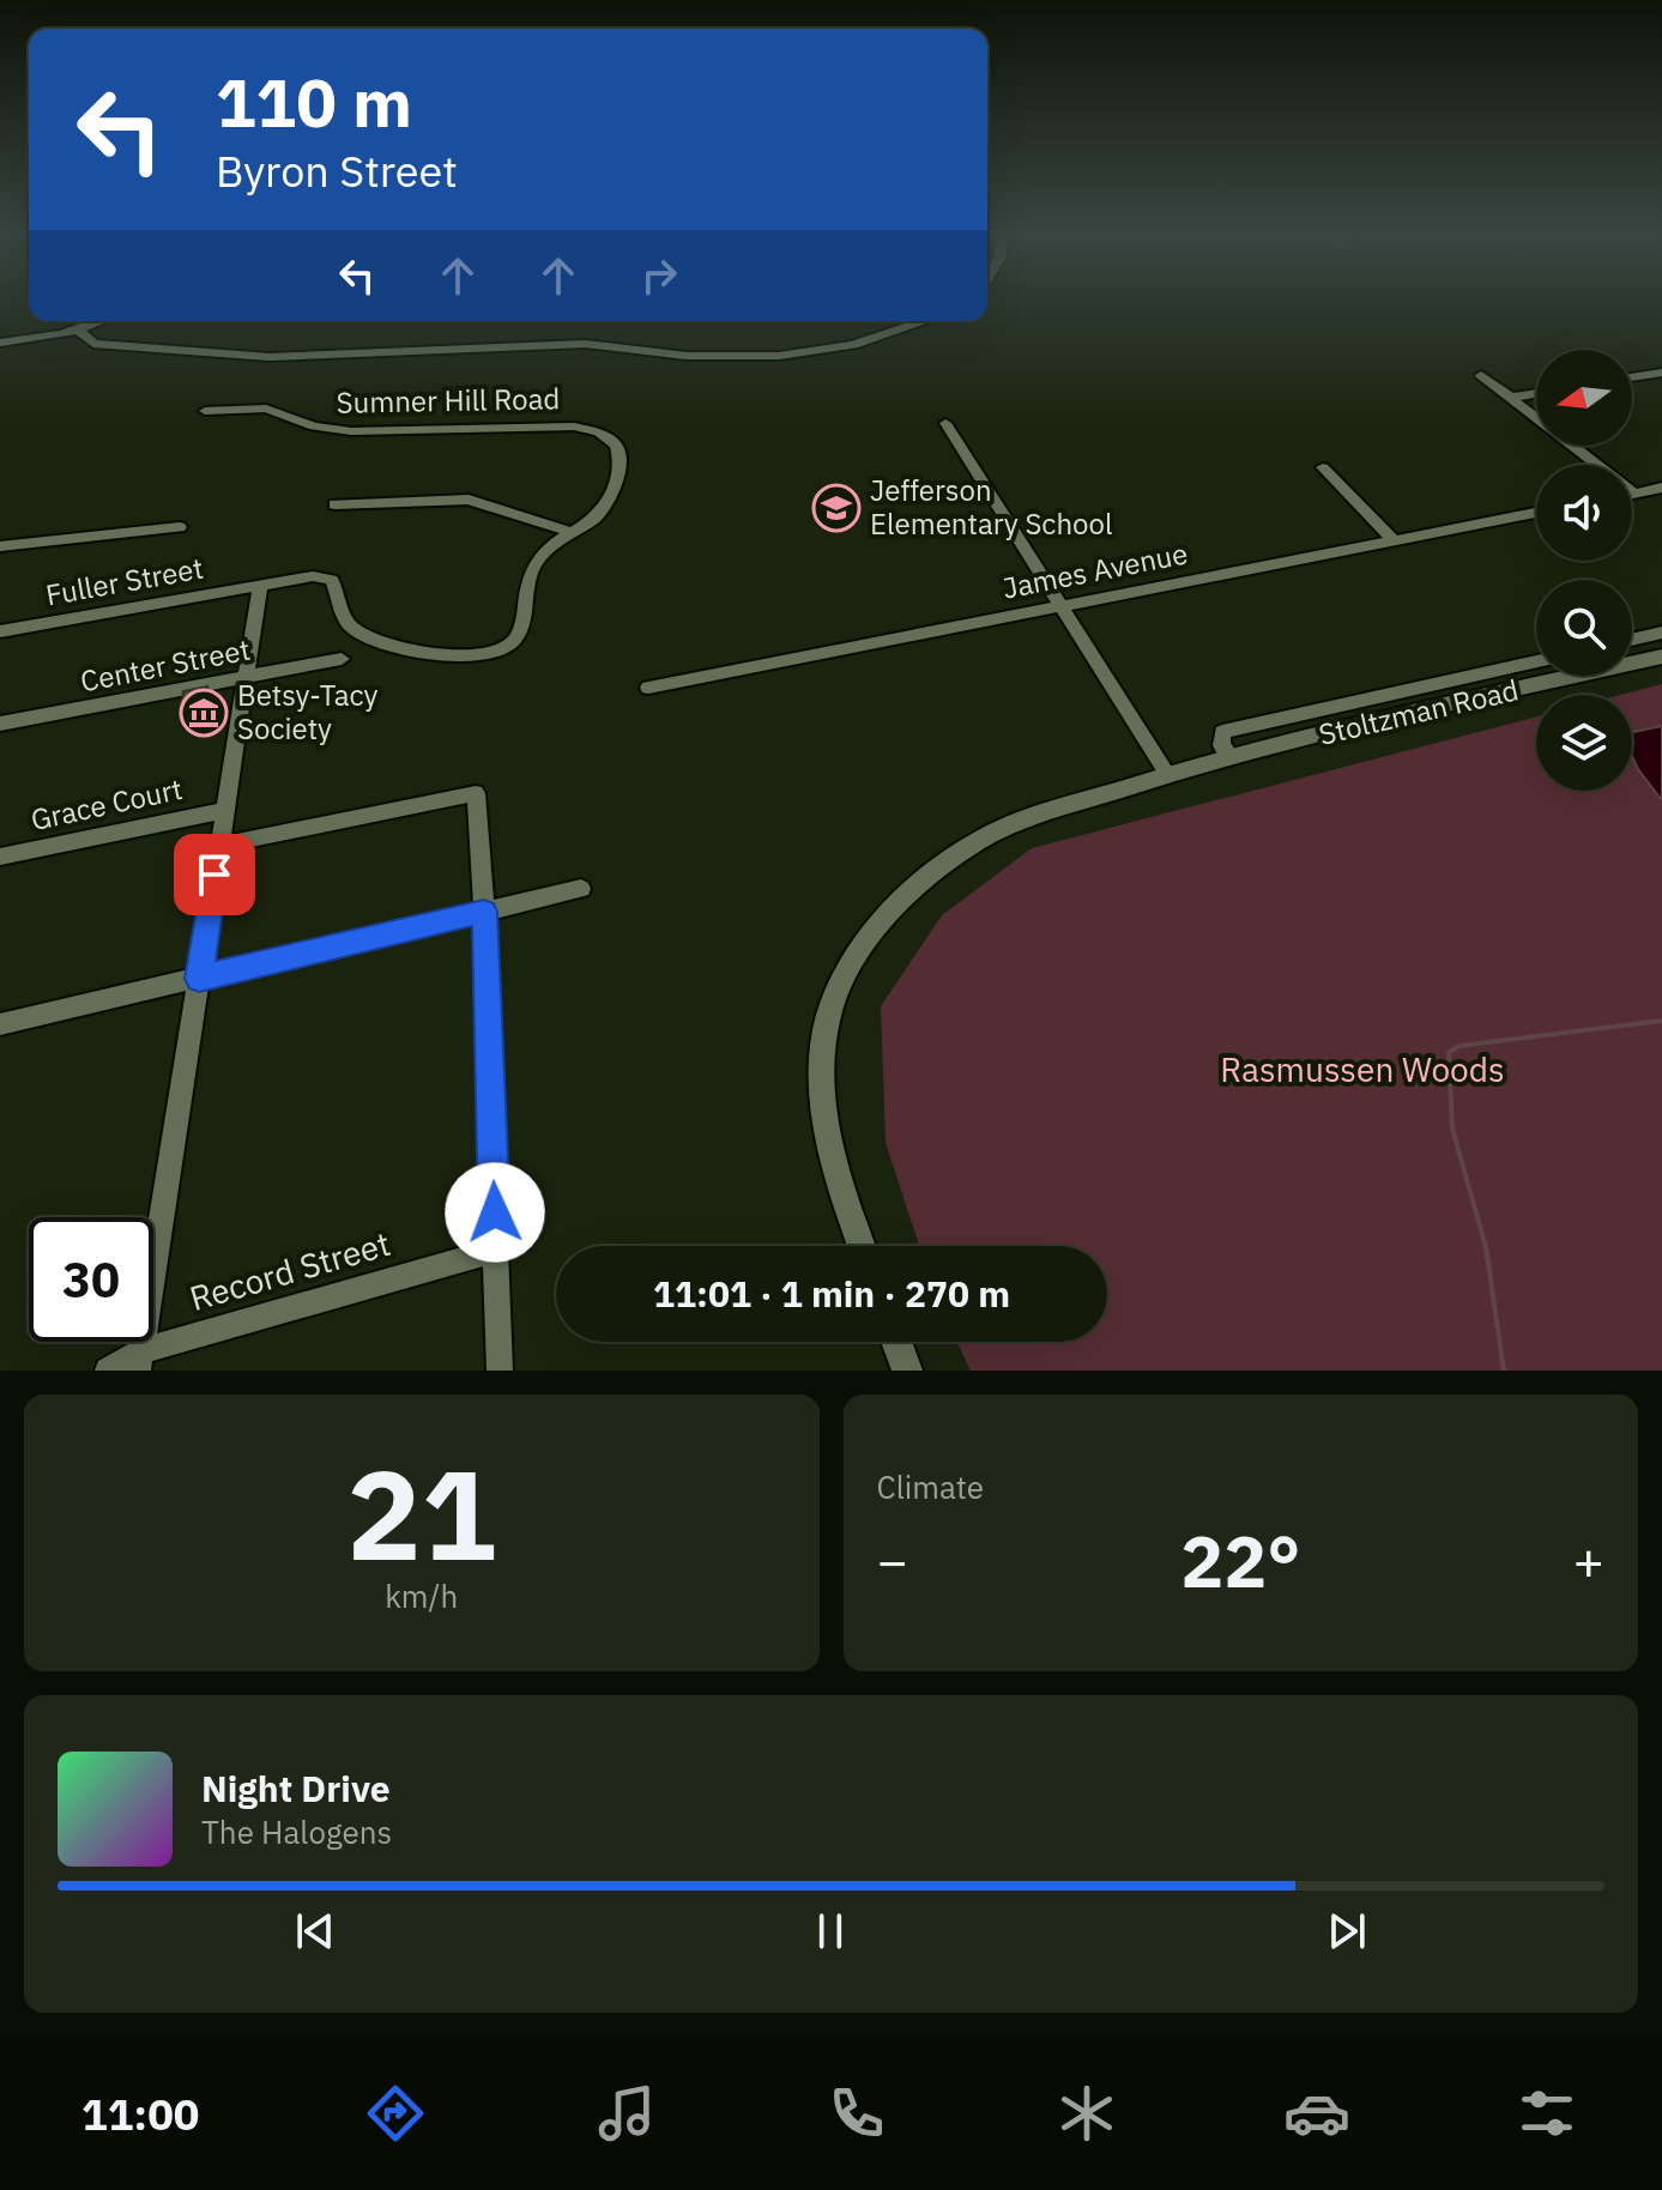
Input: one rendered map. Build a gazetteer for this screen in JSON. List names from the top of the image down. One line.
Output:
{"streets":{"street":["Sumner Hill Road","James Avenue","Fuller Street","Center Street","Stoltzman Road","Grace Court","Record Street"]},"crossings":[["Sumner Hill Road","Fuller Street"]],"parks":["Rasmussen Woods"],"places":{"school or university":["Jefferson Elementary School"],"museum":["Betsy-Tacy Society"]},"north":"left","page":{"turn":["110 m","Byron Street"],"limit":"30","trip":"11:01 · 1 min · 270 m","tile":[["21","km/h"],"Climate"],"heat":["−","22°","+"],"song":["Night Drive","The Halogens"],"tabs":"11:00"}}
